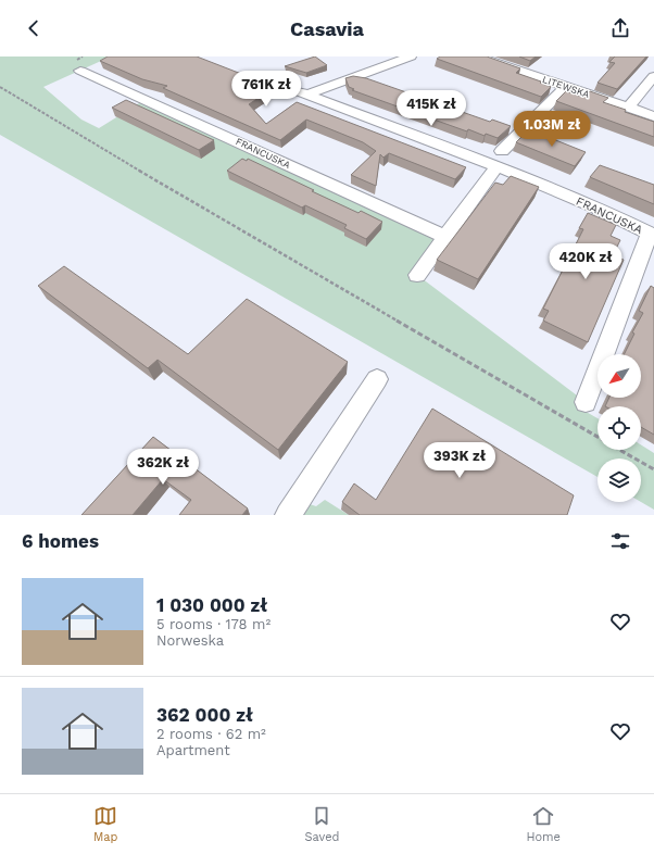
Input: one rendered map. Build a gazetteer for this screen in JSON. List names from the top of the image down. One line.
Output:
{"streets":{"street":["LITEWSKA","FRANCUSKA"]},"north":"bottom left","page":{"header":"Casavia","price":["761K zł","415K zł","1.03M zł","420K zł","393K zł","362K zł"],"heading":"6 homes","list":[{"name":"1 030 000 zł","note":"5 rooms · 178 m² · Norweska"},{"name":"362 000 zł","note":"2 rooms · 62 m² · Apartment"}],"tabs":["Map","Saved","Home"]}}
